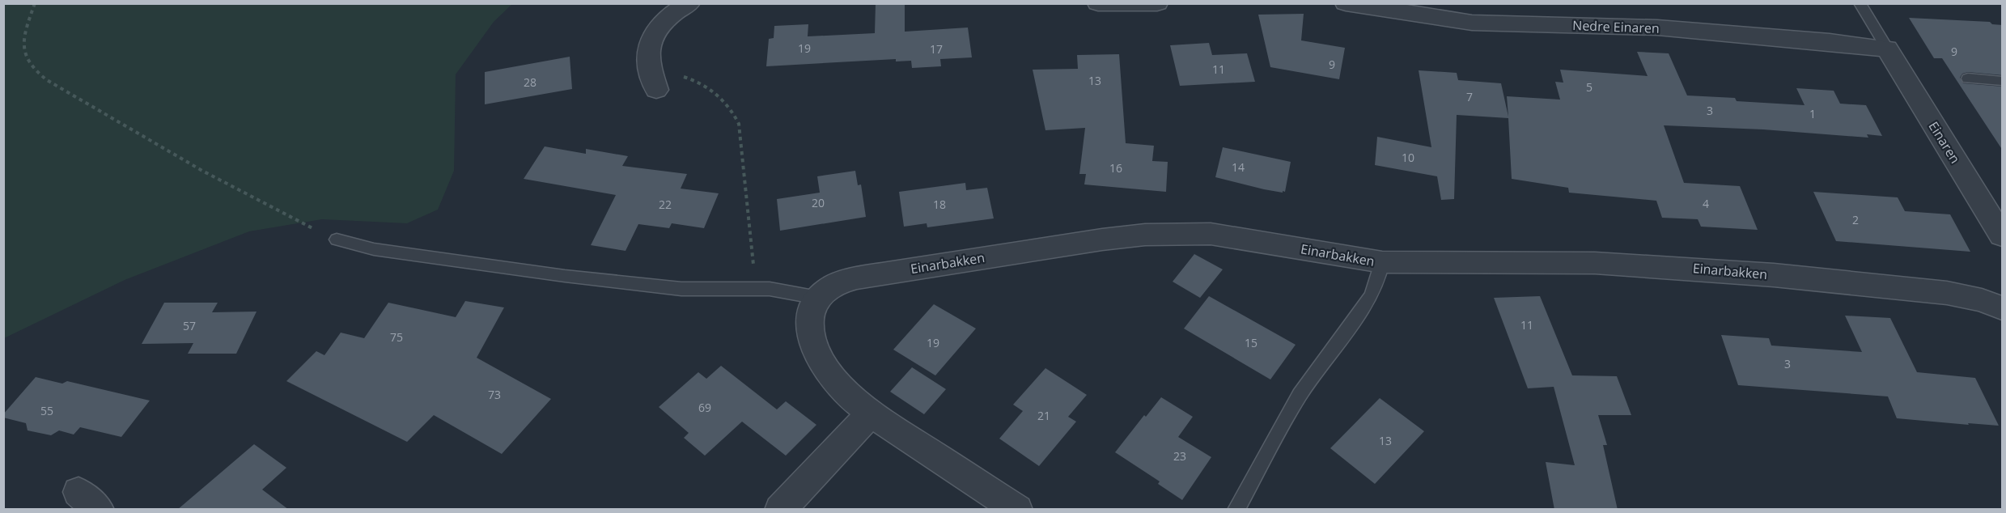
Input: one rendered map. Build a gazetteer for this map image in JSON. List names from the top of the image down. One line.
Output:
{"streets":{"street":["Nedre Einaren","Einaren","Einarbakken"]},"crossings":[["Nedre Einaren","Einaren"]],"house_numbers":["19","17","9","9","11","13","28","5","7","3","1","10","14","16","20","4","22","18","2","11","57","75","19","15","3","73","69","55","21","13","23"]}
